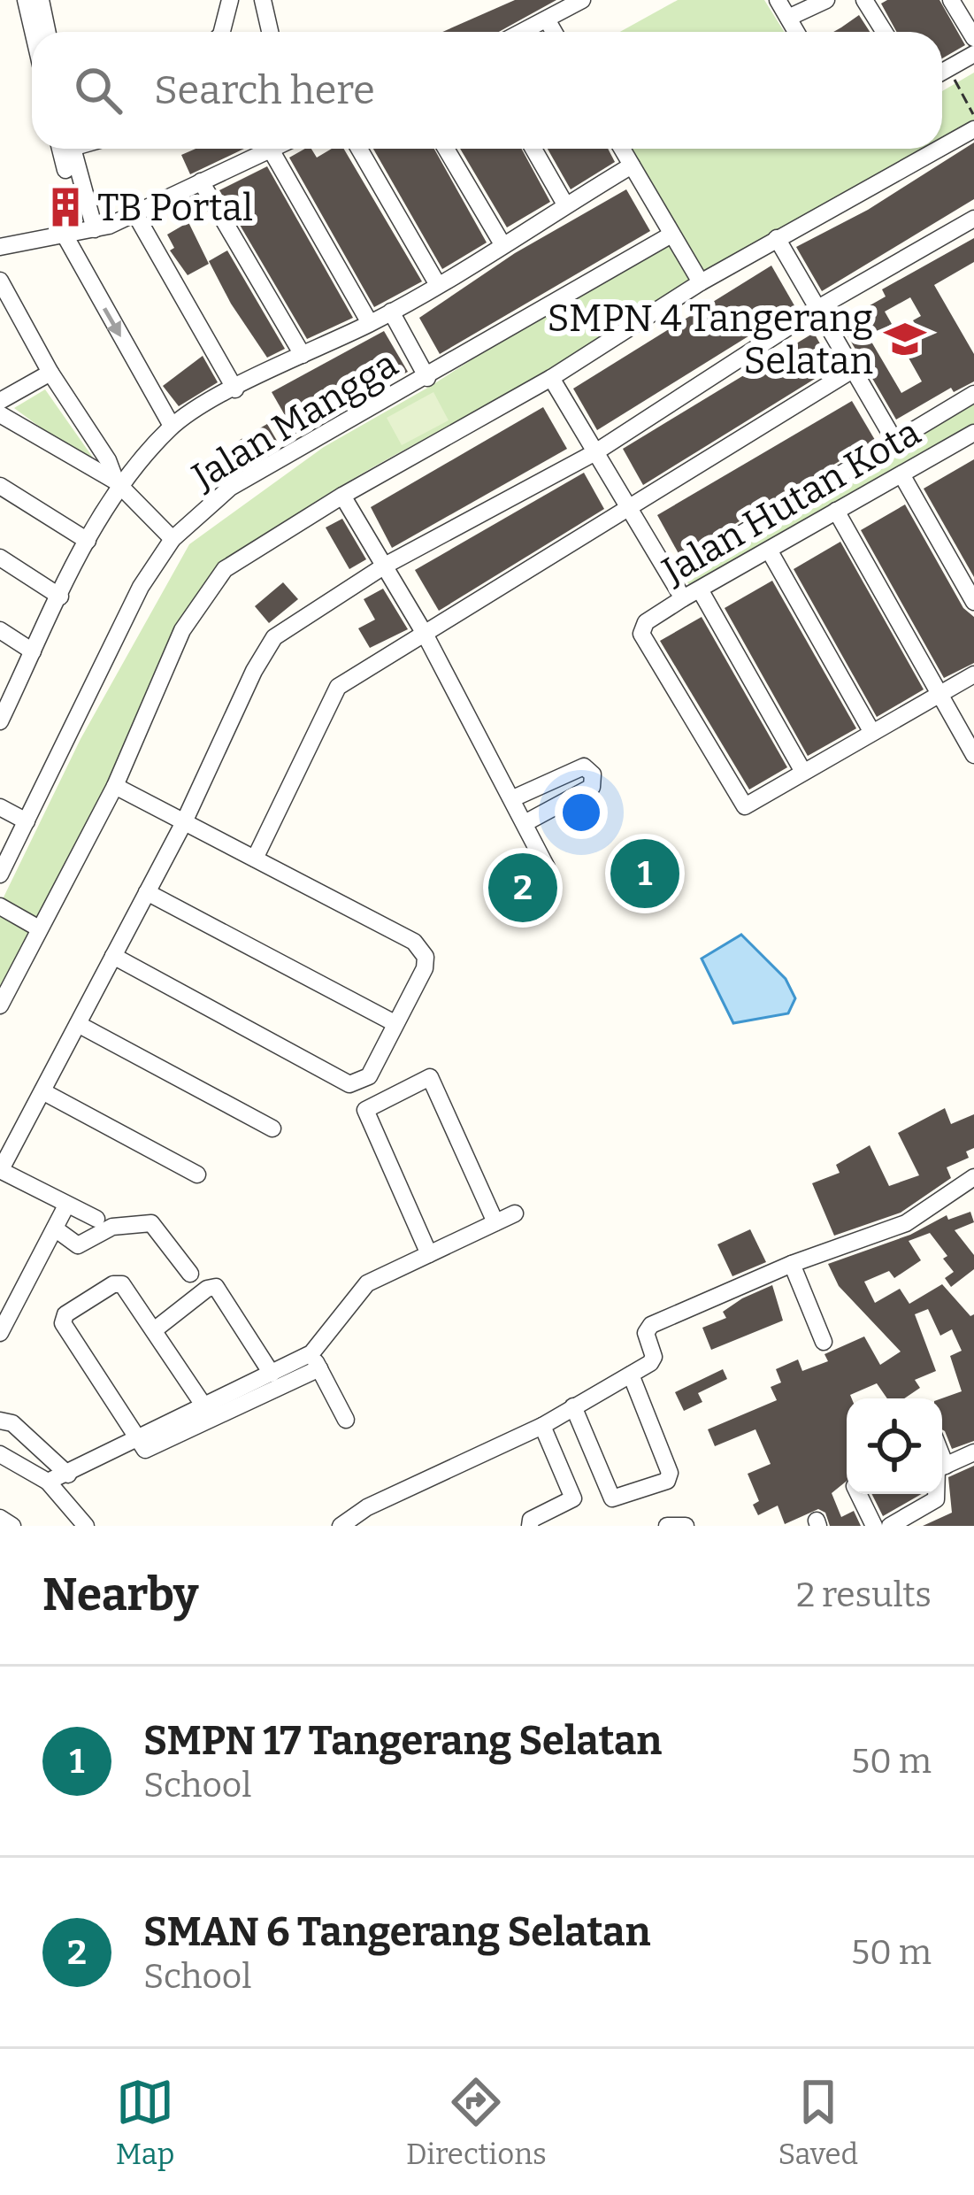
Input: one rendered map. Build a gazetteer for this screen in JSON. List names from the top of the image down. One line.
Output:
{"streets":{"street":["Jalan Mangga","Jalan Hutan Kota"]},"places":{"building":["TB Portal"],"school or university":["SMPN 4 Tangerang Selatan"]},"page":{"search":"Search here","pins":["1","2"],"heading":["Nearby","2 results"],"list":[{"mark":"1","name":"SMPN 17 Tangerang Selatan","note":"School","value":"50 m"},{"mark":"2","name":"SMAN 6 Tangerang Selatan","note":"School","value":"50 m"}],"nav":["Map","Directions","Saved"]}}
